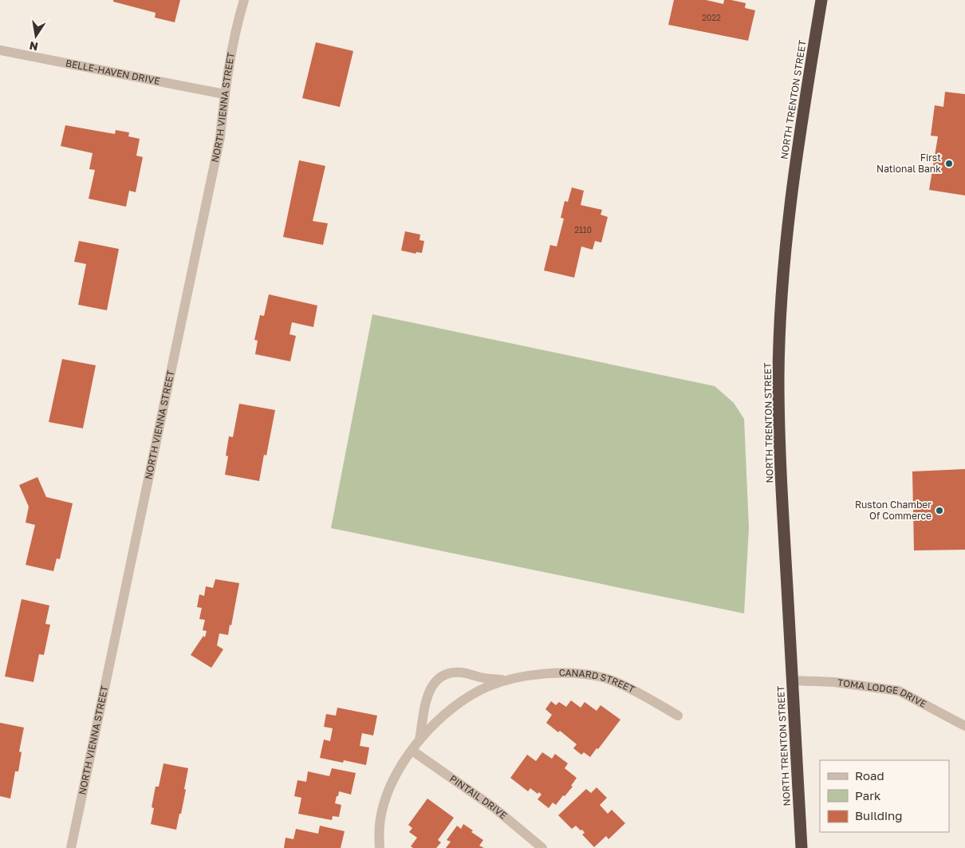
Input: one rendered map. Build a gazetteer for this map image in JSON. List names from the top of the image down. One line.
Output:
{"streets":{"highway":["NORTH TRENTON STREET"],"street":["BELLE-HAVEN DRIVE","NORTH VIENNA STREET","CANARD STREET","TOMA LODGE DRIVE","PINTAIL DRIVE"]},"crossings":[["BELLE-HAVEN DRIVE","NORTH VIENNA STREET"],["NORTH TRENTON STREET","TOMA LODGE DRIVE"],["CANARD STREET","PINTAIL DRIVE"]],"places":["First National Bank","Ruston Chamber Of Commerce"],"house_numbers":["2022","2110"],"legend":["Road","Park","Building"],"north":"bottom"}
